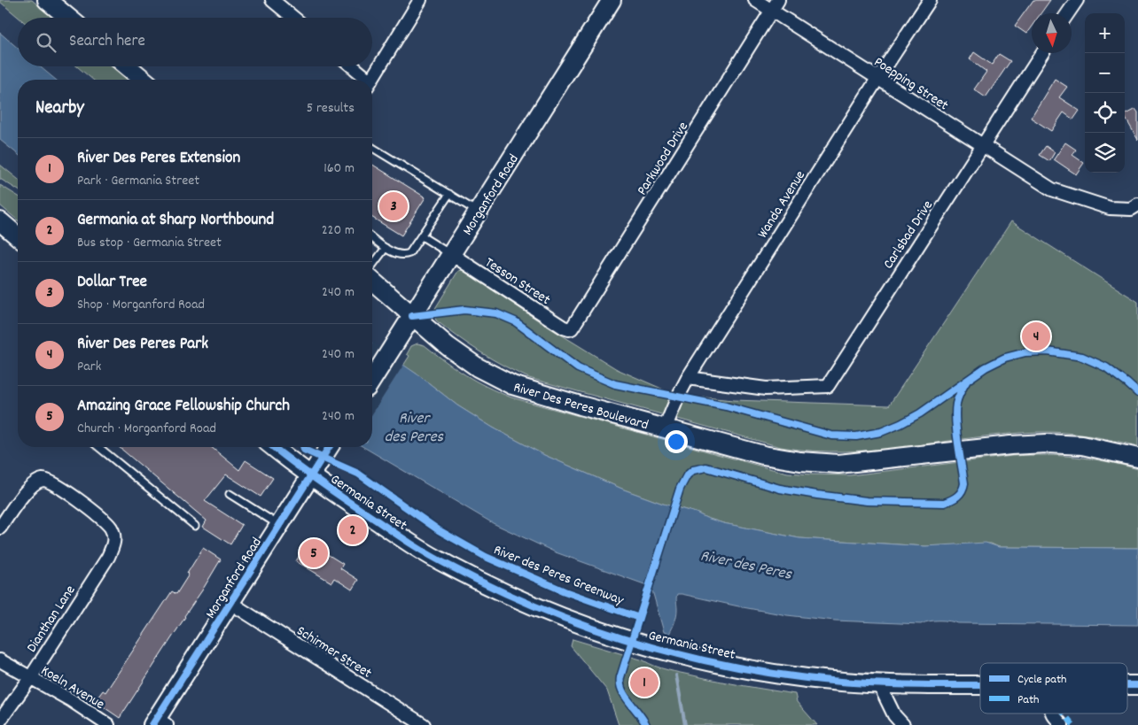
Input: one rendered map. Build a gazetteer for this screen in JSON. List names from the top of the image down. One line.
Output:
{"streets":{"main road":["Morganford Road","River Des Peres Boulevard","Germania Street"],"street":["Poepping Street","Parkwood Drive","Wanda Avenue","Carlsbad Drive","Tesson Street","Dianthan Lane","Schirmer Street","Koeln Avenue"],"cycle path":["River des Peres Greenway"]},"crossings":[["Poepping Street","Parkwood Drive"],["Poepping Street","Wanda Avenue"],["Poepping Street","Carlsbad Drive"],["Parkwood Drive","Tesson Street"],["Morganford Road","Tesson Street"],["Morganford Road","River Des Peres Boulevard"],["Morganford Road","Germania Street"],["Morganford Road","Schirmer Street"],["Wanda Avenue","Carlsbad Drive"],["Wanda Avenue","River Des Peres Boulevard"],["Dianthan Lane","Koeln Avenue"]],"water":["River des Peres"],"legend":["Cycle path","Path"],"north":"bottom","page":{"map_buttons":["+","−"],"search":"Search here","heading":["Nearby","5 results"],"list":[{"mark":"1","name":"River Des Peres Extension","note":"Park · Germania Street","value":"160 m"},{"mark":"2","name":"Germania at Sharp Northbound","note":"Bus stop · Germania Street","value":"220 m"},{"mark":"3","name":"Dollar Tree","note":"Shop · Morganford Road","value":"240 m"},{"mark":"4","name":"River Des Peres Park","note":"Park","value":"240 m"},{"mark":"5","name":"Amazing Grace Fellowship Church","note":"Church · Morganford Road","value":"240 m"}],"pins":["3","4","2","5","1"]}}
